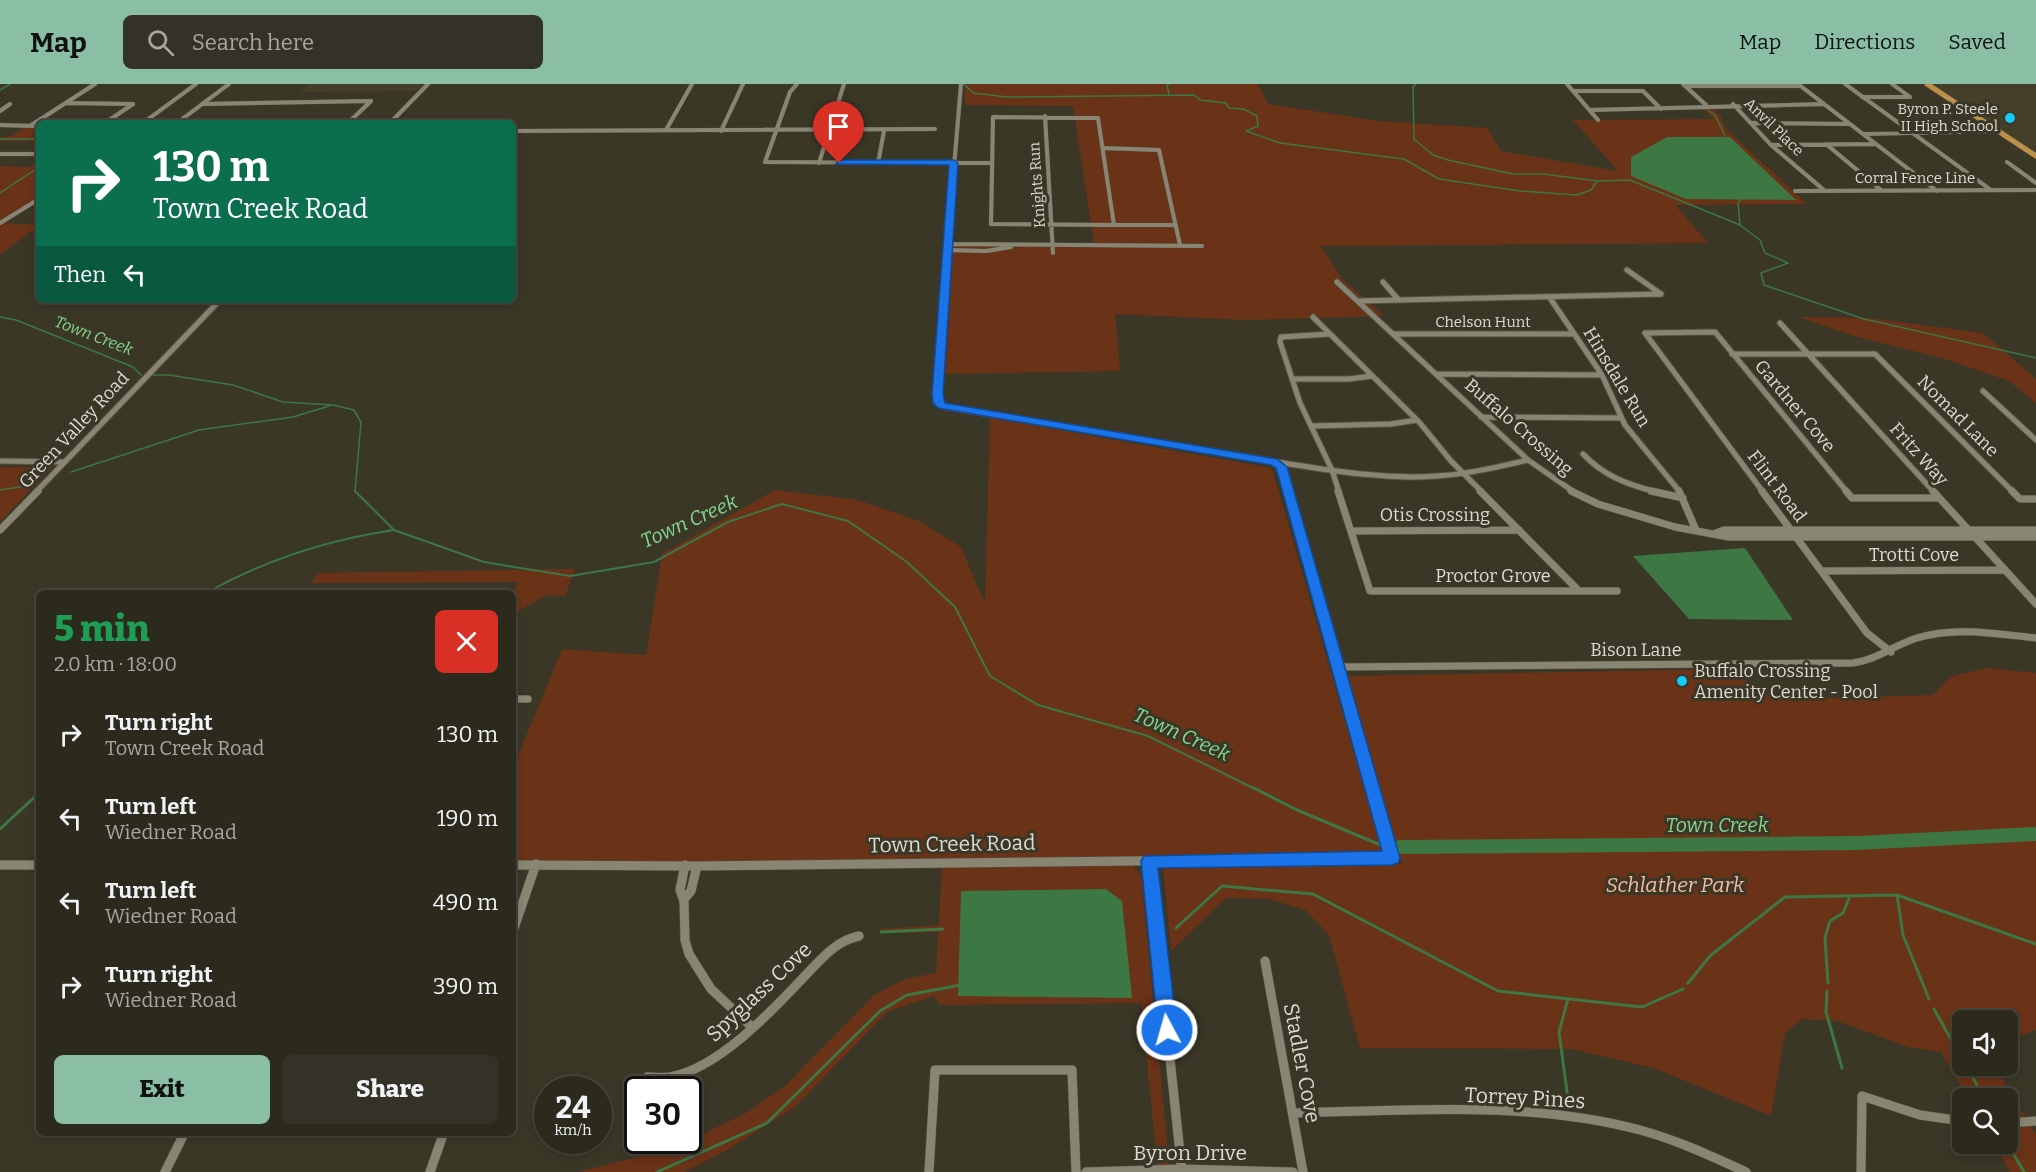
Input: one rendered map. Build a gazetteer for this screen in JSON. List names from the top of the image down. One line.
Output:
{"streets":{"street":["Anvil Place","Corral Fence Line","Knights Run","Chelson Hunt","Hinsdale Run","Gardner Cove","Nomad Lane","Buffalo Crossing","Green Valley Road","Fritz Way","Flint Road","Otis Crossing","Trotti Cove","Proctor Grove","Bison Lane","Town Creek Road","Spyglass Cove","Stadler Cove","Torrey Pines","Byron Drive"]},"crossings":[["Anvil Place","Corral Fence Line"],["Chelson Hunt","Hinsdale Run"],["Chelson Hunt","Buffalo Crossing"],["Hinsdale Run","Buffalo Crossing"],["Gardner Cove","Fritz Way"],["Gardner Cove","Flint Road"],["Nomad Lane","Fritz Way"],["Buffalo Crossing","Fritz Way"],["Buffalo Crossing","Flint Road"],["Fritz Way","Trotti Cove"],["Flint Road","Trotti Cove"],["Flint Road","Bison Lane"],["Otis Crossing","Proctor Grove"],["Bison Lane","Town Creek Road"],["Stadler Cove","Torrey Pines"]],"water":["Town Creek"],"parks":["Schlather Park"],"places":["Byron P. Steele II High School","Buffalo Crossing Amenity Center - Pool"],"page":{"header":"Map","search":"Search here","nav":["Map","Directions","Saved"],"turn":["130 m","Town Creek Road"],"then":"Then","heading":["5 min","2.0 km · 18:00"],"list":[{"name":"Turn right","note":"Town Creek Road","value":"130 m"},{"name":"Turn left","note":"Wiedner Road","value":"190 m"},{"name":"Turn left","note":"Wiedner Road","value":"490 m"},{"name":"Turn right","note":"Wiedner Road","value":"390 m"}],"buttons":["Exit","Share"],"speed":"24 km/h","limit":"30"}}
